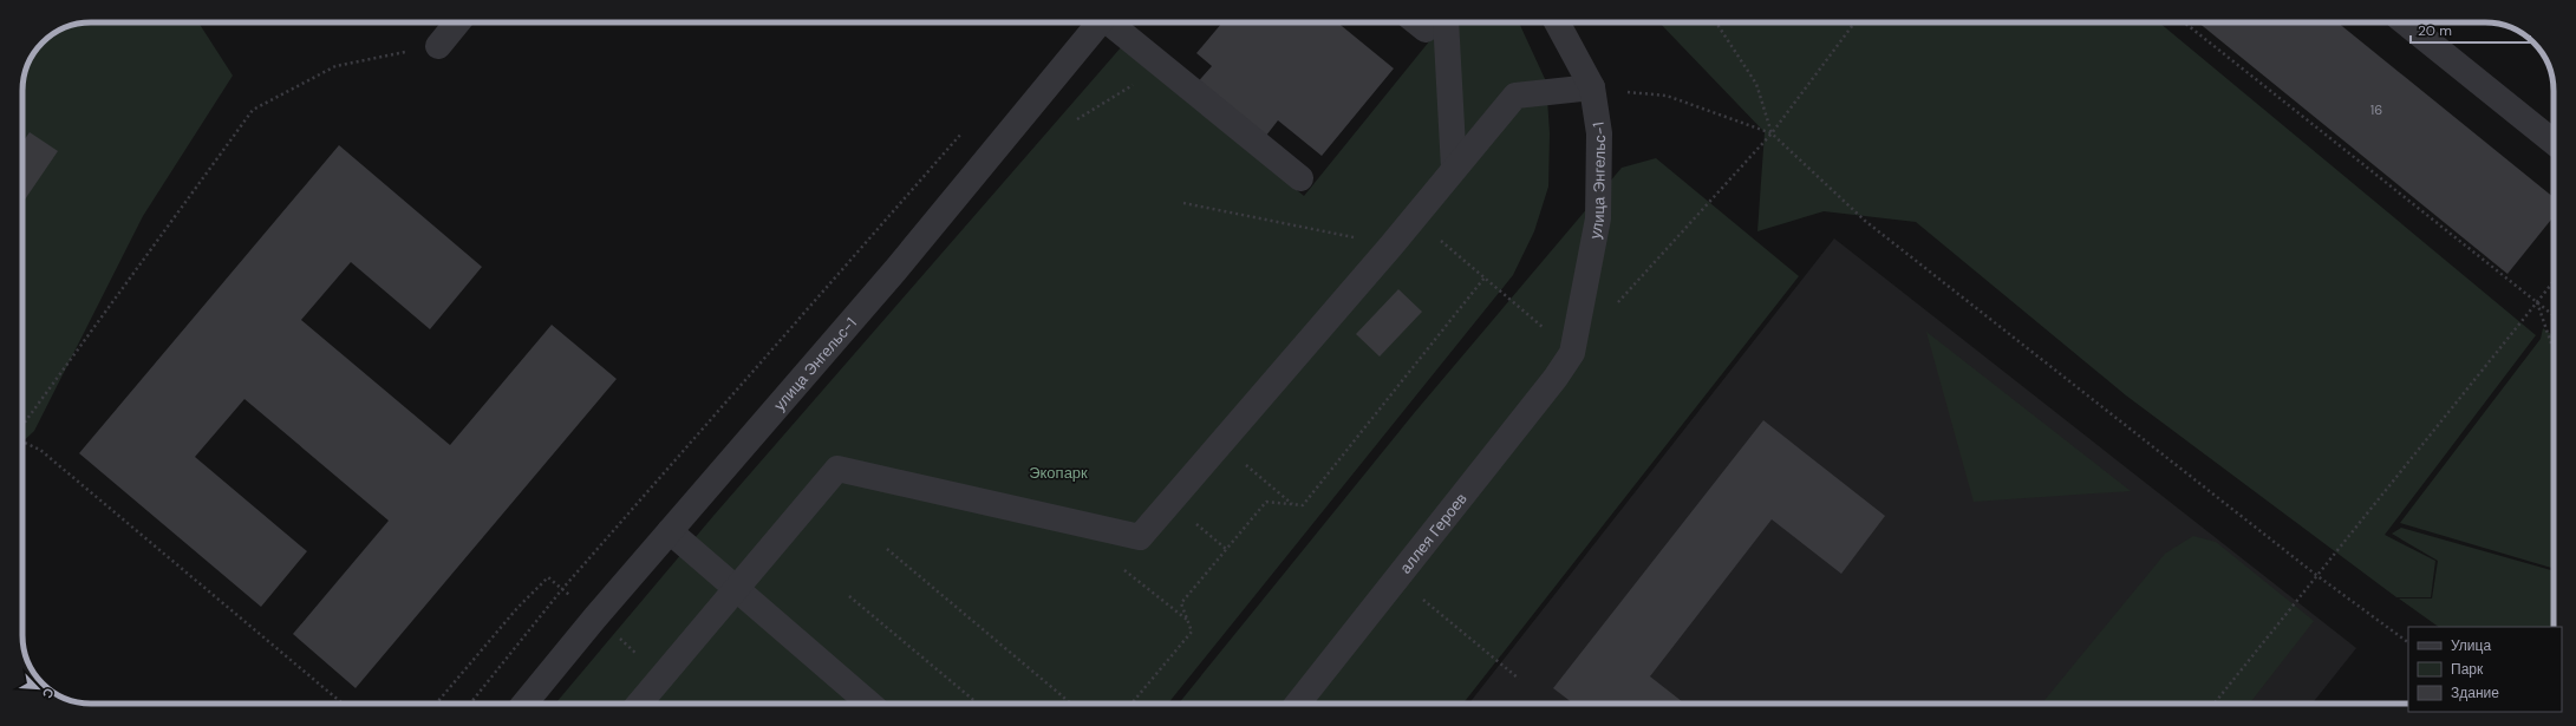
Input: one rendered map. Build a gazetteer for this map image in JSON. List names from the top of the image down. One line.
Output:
{"streets":{"street":["улица Энгельс-1","аллея Героев"]},"crossings":[["улица Энгельс-1","аллея Героев"]],"parks":["Экопарк"],"house_numbers":["16"],"legend":["Улица","Парк","Здание"],"scale_bar":"20 m","north":"bottom right"}
